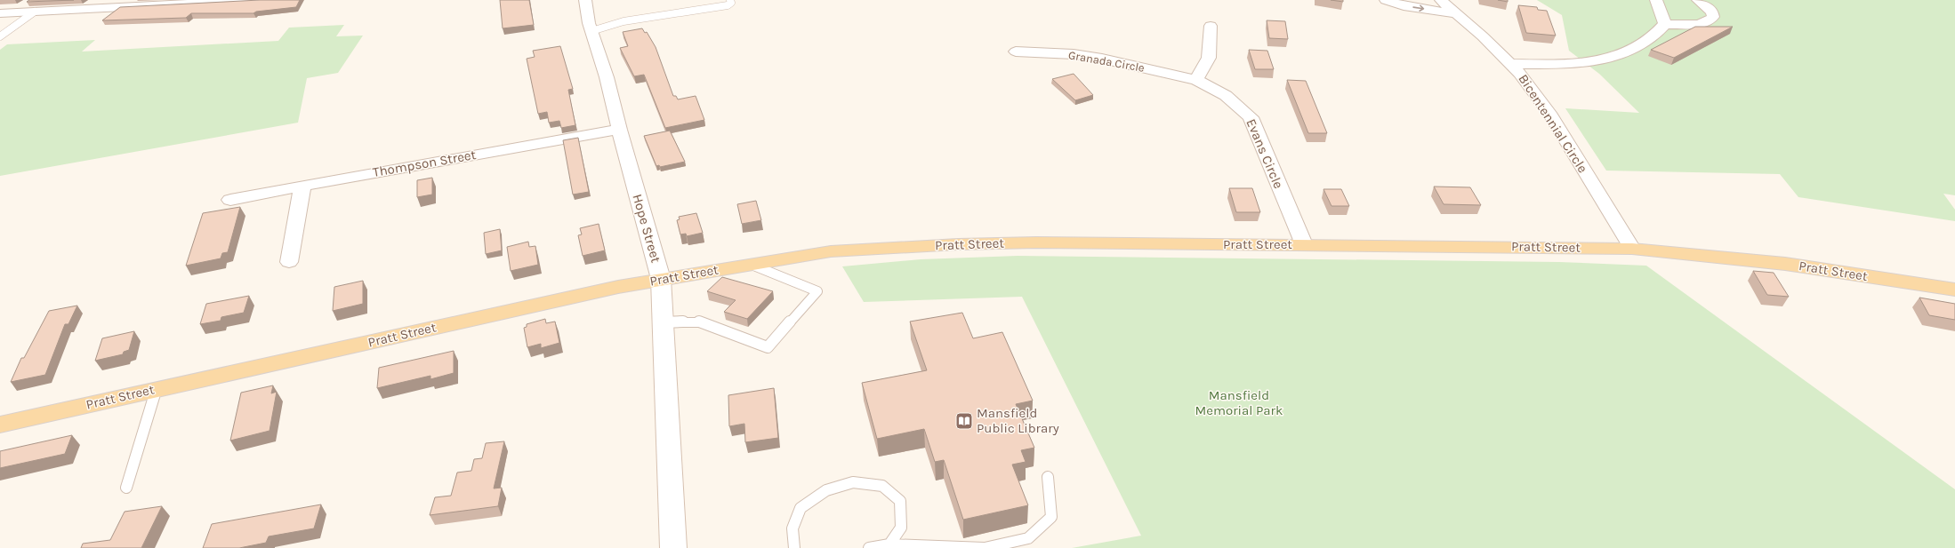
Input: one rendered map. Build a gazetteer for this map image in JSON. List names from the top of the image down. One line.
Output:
{"streets":{"main road":["Hope Street","Pratt Street"],"street":["Granada Circle","Bicentennial Circle","Evans Circle","Thompson Street"]},"crossings":[["Granada Circle","Evans Circle"],["Bicentennial Circle","Pratt Street"],["Evans Circle","Pratt Street"],["Thompson Street","Hope Street"],["Hope Street","Pratt Street"]],"parks":["Mansfield Memorial Park"],"places":{"library":["Mansfield Public Library"]}}
